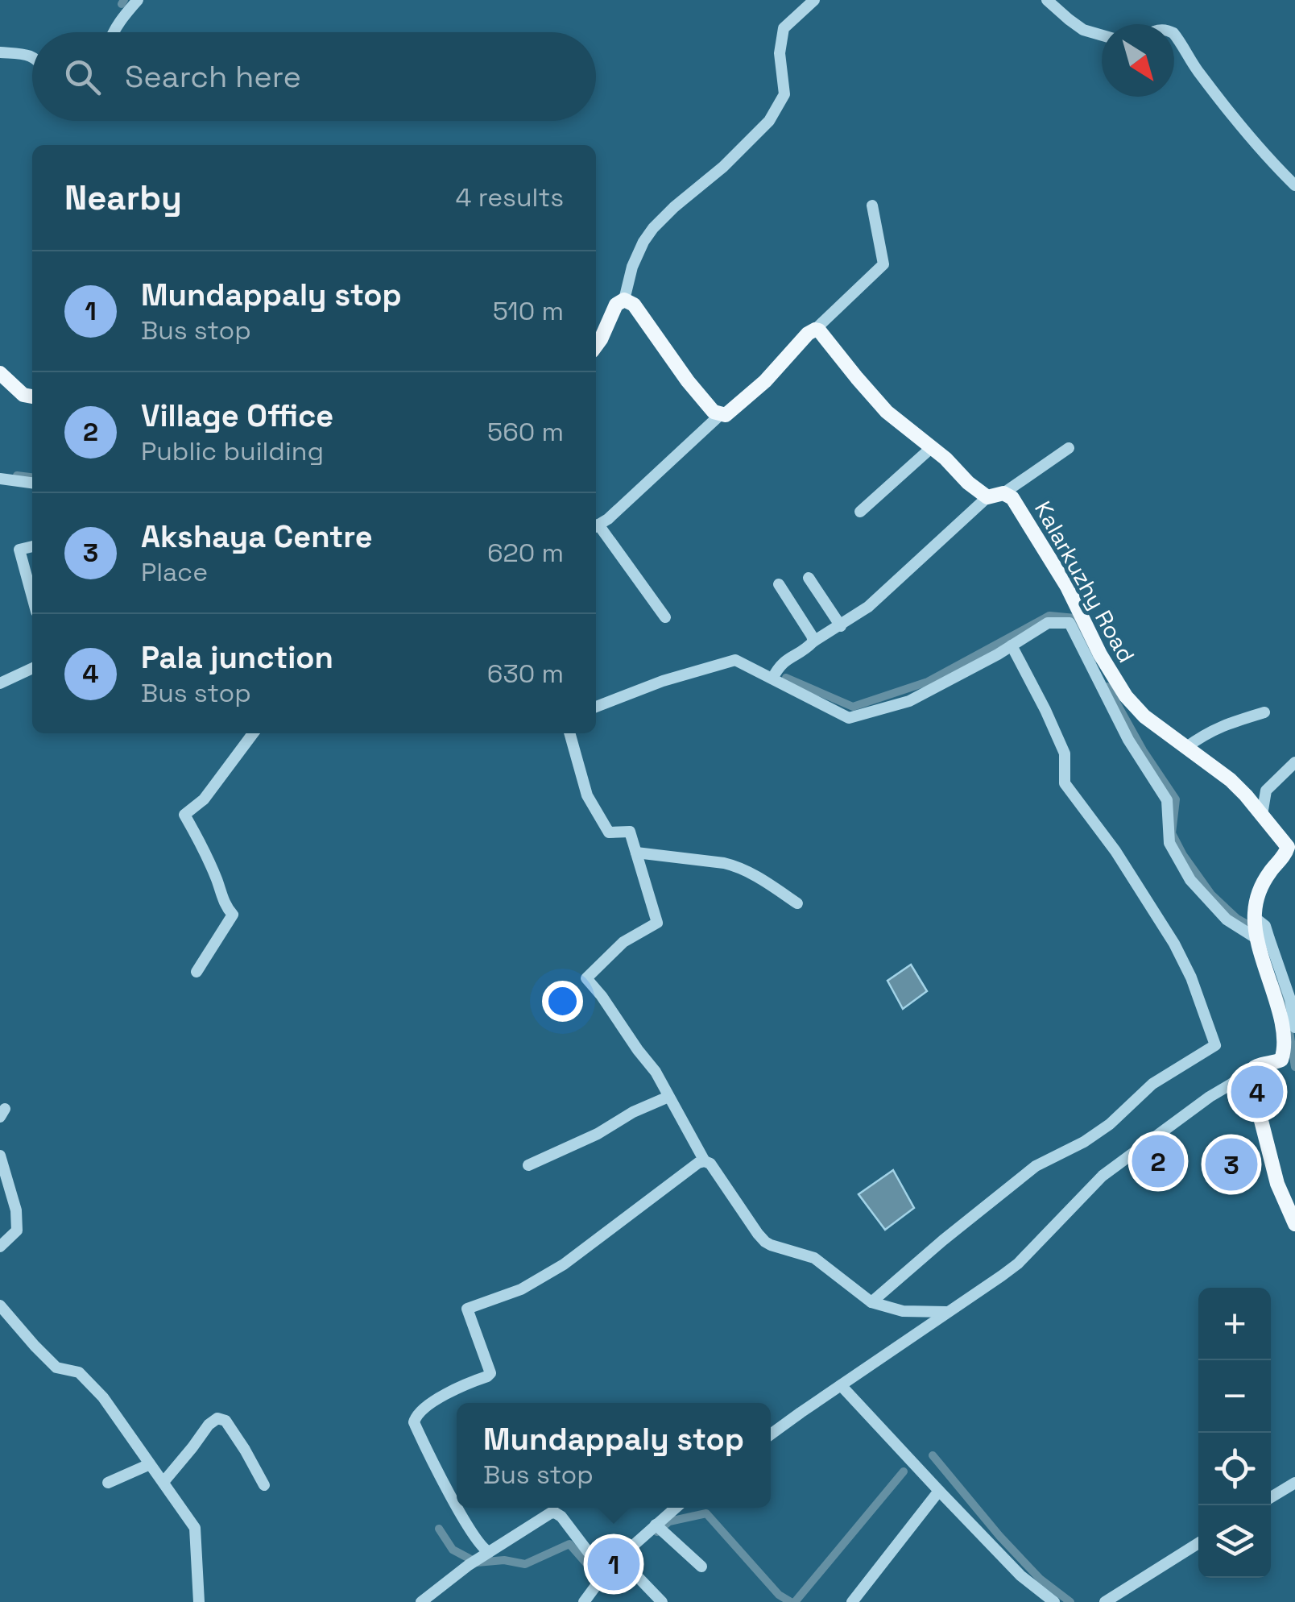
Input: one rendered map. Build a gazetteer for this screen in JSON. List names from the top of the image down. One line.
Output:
{"streets":{"main road":["Kalarkuzhy Road"]},"north":"bottom right","page":{"search":"Search here","heading":["Nearby","4 results"],"list":[{"mark":"1","name":"Mundappaly stop","note":"Bus stop","value":"510 m"},{"mark":"2","name":"Village Office","note":"Public building","value":"560 m"},{"mark":"3","name":"Akshaya Centre","note":"Place","value":"620 m"},{"mark":"4","name":"Pala junction","note":"Bus stop","value":"630 m"}],"pins":["4","2","3","1"],"map_buttons":["+","−"],"popup":["Mundappaly stop","Bus stop"]}}
